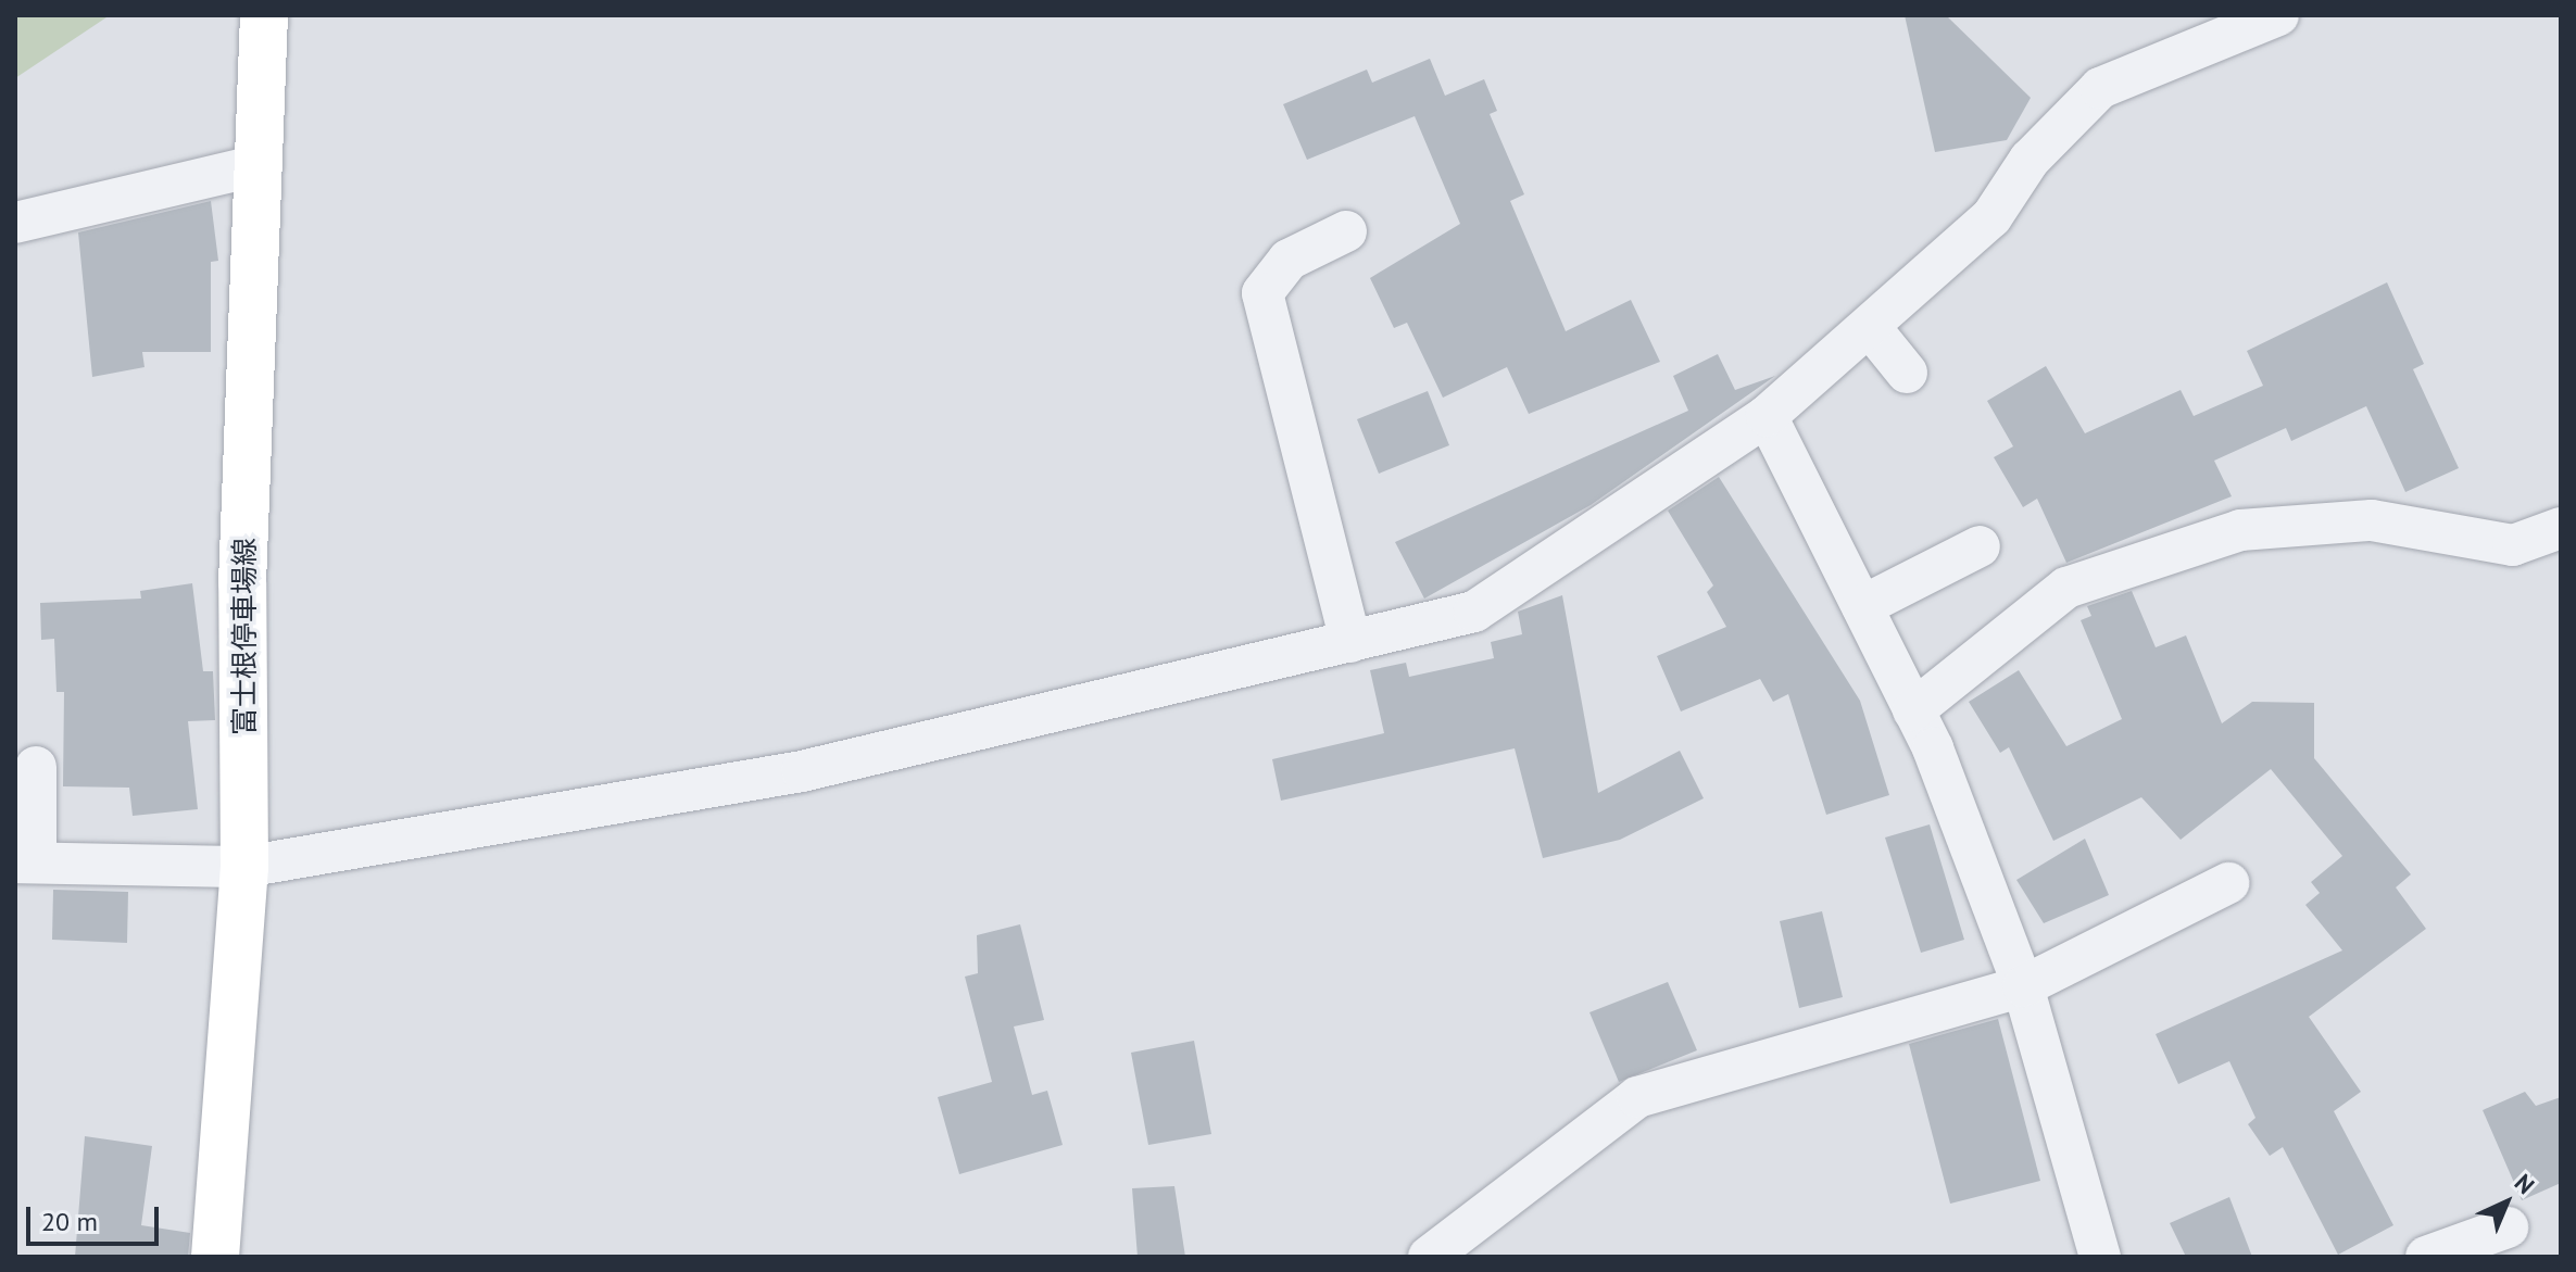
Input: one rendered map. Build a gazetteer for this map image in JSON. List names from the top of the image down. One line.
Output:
{"streets":{"main road":["富士根停車場線"]},"scale_bar":"20 m","north":"top right"}
